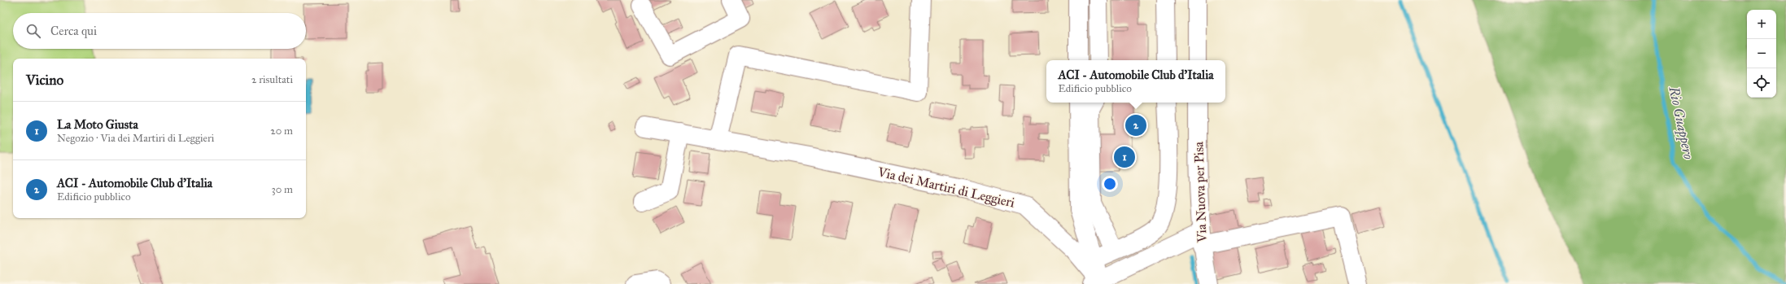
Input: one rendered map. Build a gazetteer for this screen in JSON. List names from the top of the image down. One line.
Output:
{"streets":{"street":["Via dei Martiri di Leggieri","Via Nuova per Pisa"]},"water":["Rio Guappero"],"page":{"map_buttons":["+","−"],"search":"Cerca qui","heading":["Vicino","2 risultati"],"popup":["ACI - Automobile Club d'Italia","Edificio pubblico"],"list":[{"mark":"1","name":"La Moto Giusta","note":"Negozio · Via dei Martiri di Leggieri","value":"20 m"},{"mark":"2","name":"ACI - Automobile Club d'Italia","note":"Edificio pubblico","value":"30 m"}],"pins":["2","1"]}}
